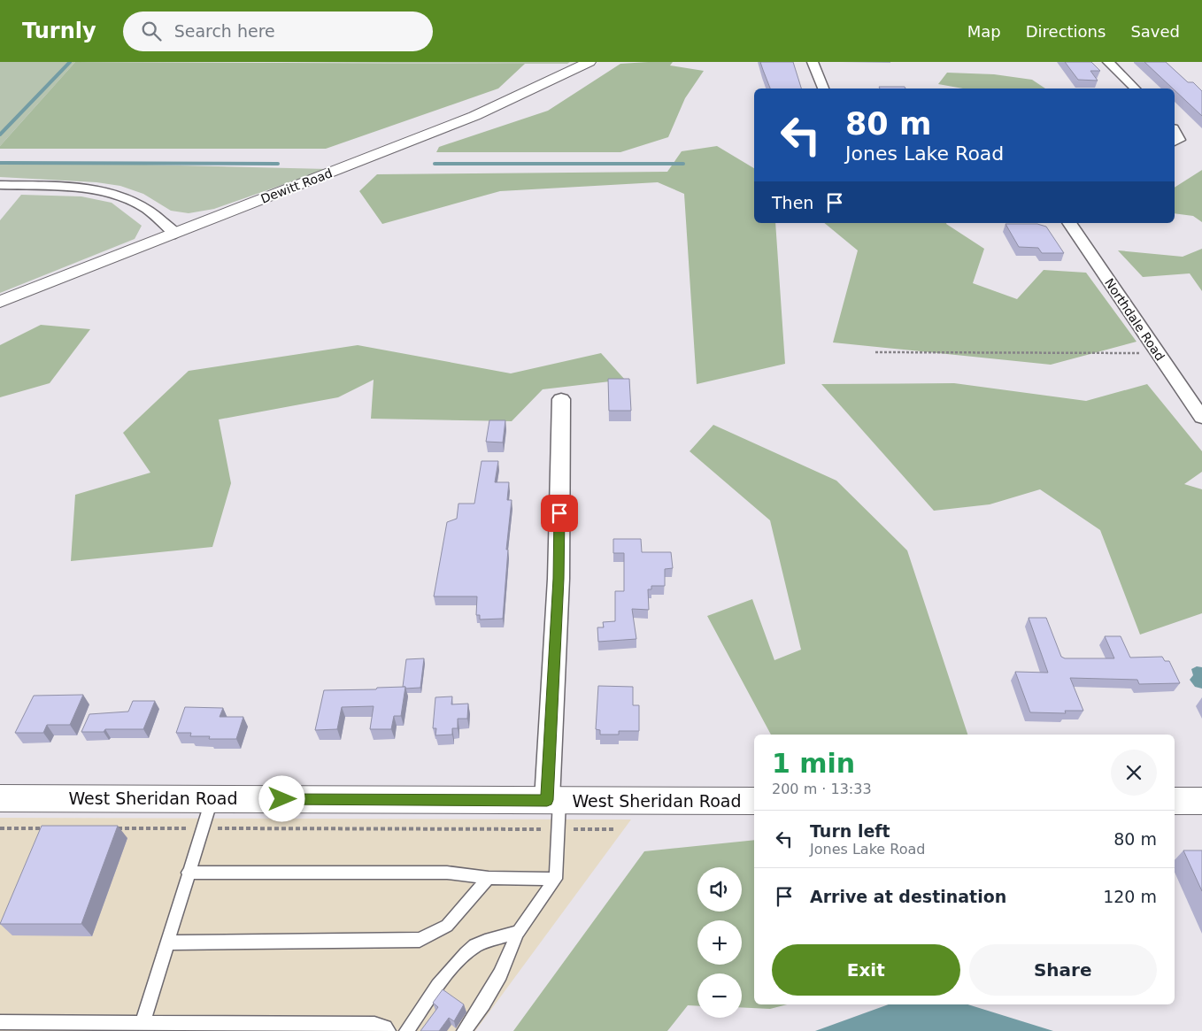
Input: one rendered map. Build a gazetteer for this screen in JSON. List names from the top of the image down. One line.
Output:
{"streets":{"street":["Dewitt Road","Northdale Road","West Sheridan Road"]},"page":{"header":"Turnly","search":"Search here","nav":["Map","Directions","Saved"],"turn":["80 m","Jones Lake Road"],"then":"Then","heading":["1 min","200 m · 13:33"],"list":[{"name":"Turn left","note":"Jones Lake Road","value":"80 m"},{"name":"Arrive at destination","value":"120 m"}],"map_buttons":["+","−"],"buttons":["Exit","Share"]}}
